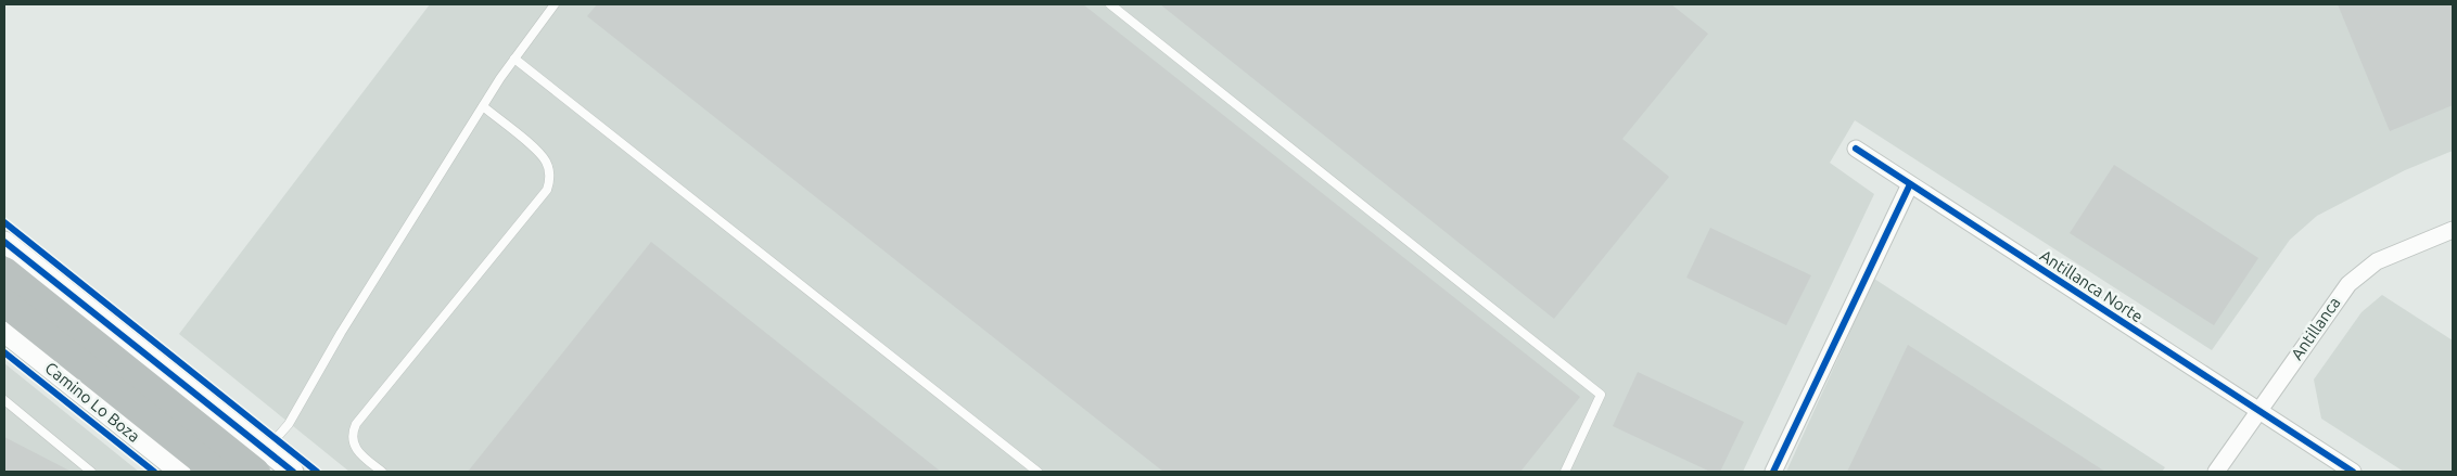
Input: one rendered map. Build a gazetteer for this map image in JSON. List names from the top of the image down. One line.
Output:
{"streets":{"street":["Antillanca Norte","Antillanca","Camino Lo Boza"]},"crossings":[["Antillanca Norte","Antillanca"]]}
